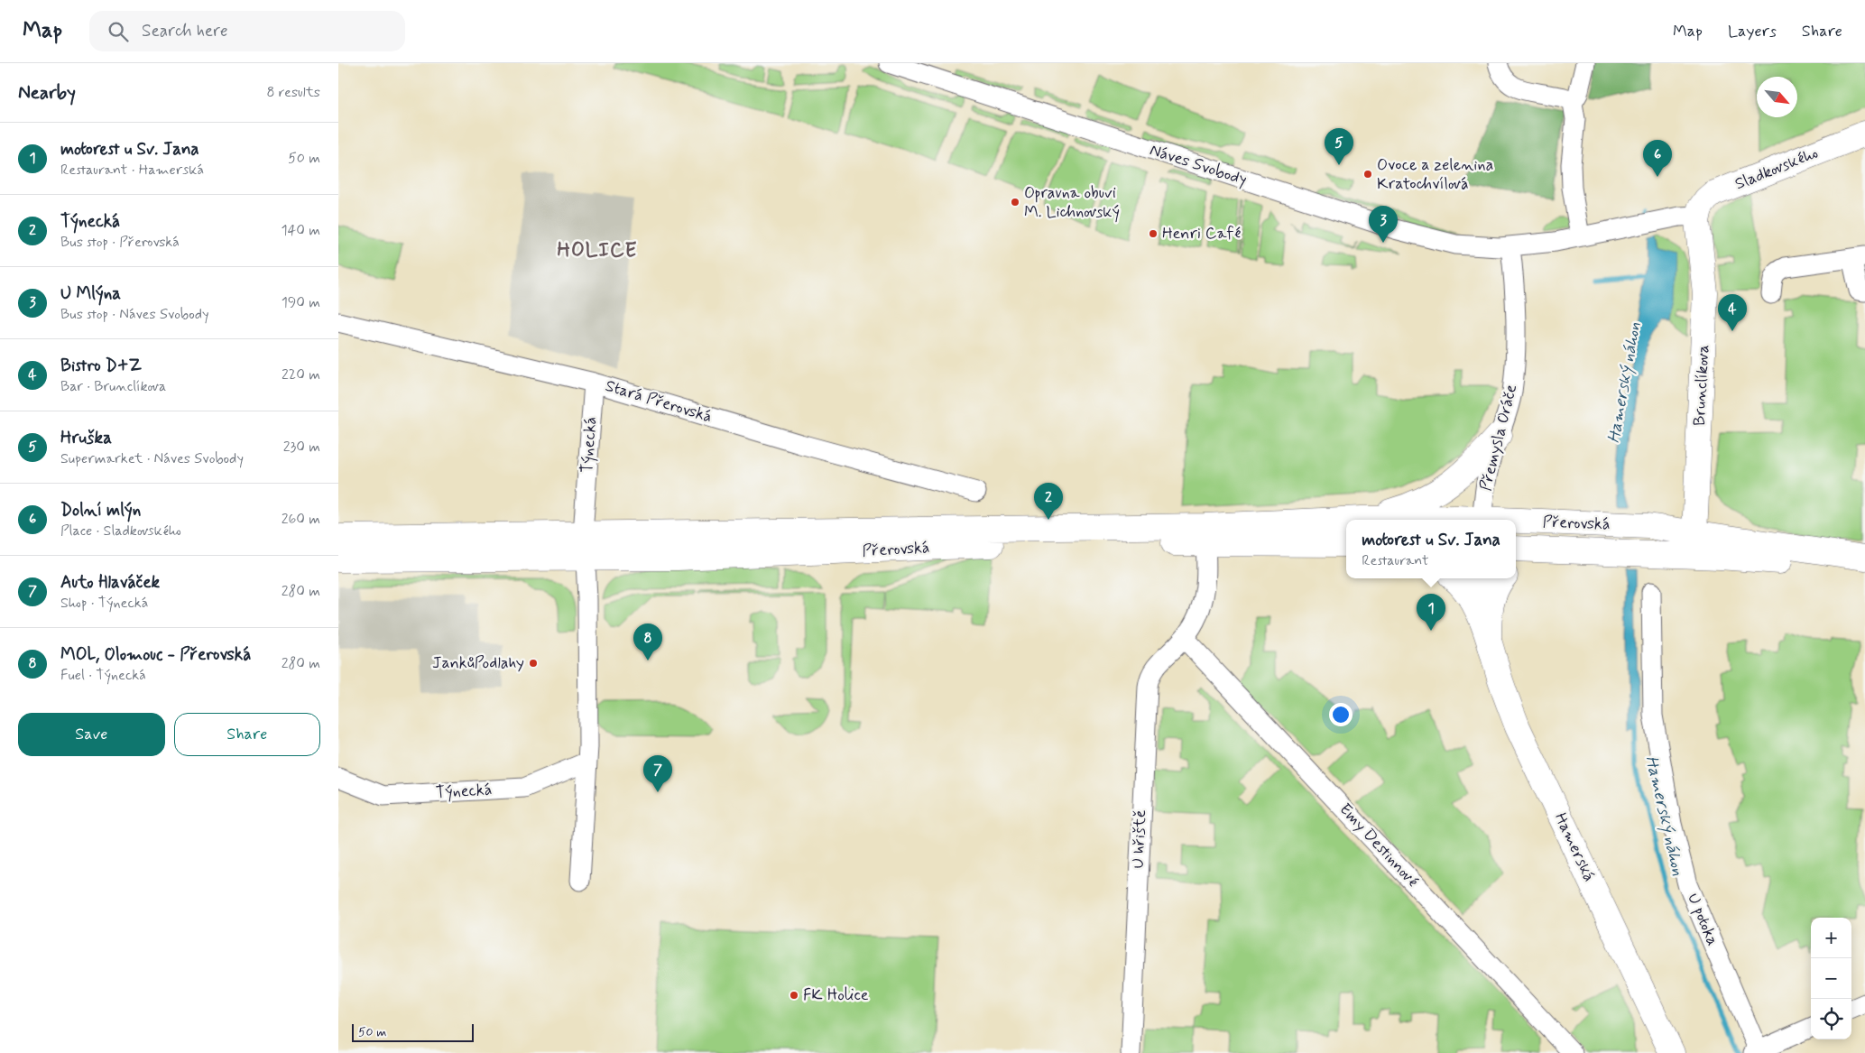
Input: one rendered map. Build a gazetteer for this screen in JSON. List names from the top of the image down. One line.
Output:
{"streets":{"main road":["Sladkovského","Brunclíkova","Přerovská","Hamerská"],"street":["Náves Svobody","Stará Přerovská","Přemysla Oráče","Týnecká","U hřiště","Emy Destinnové","U potoka"]},"crossings":[["Náves Svobody","Sladkovského"],["Náves Svobody","Brunclíkova"],["Náves Svobody","Přemysla Oráče"],["Sladkovského","Brunclíkova"],["Brunclíkova","Přerovská"],["Stará Přerovská","Týnecká"],["Týnecká","Přerovská"],["U hřiště","Emy Destinnové"]],"districts":["HOLICE"],"water":["Hamerský náhon"],"places":["Ovoce a zelenina Kratochvílová","Opravna obuvi M. Lichnovský","Henri Café","JankůPodlahy","FK Holice"],"scale_bar":"50 m","north":"bottom right","page":{"header":"Map","search":"Search here","nav":["Map","Layers","Share"],"heading":["Nearby","8 results"],"list":[{"mark":"1","name":"motorest u Sv. Jana","note":"Restaurant · Hamerská","value":"50 m"},{"mark":"2","name":"Týnecká","note":"Bus stop · Přerovská","value":"140 m"},{"mark":"3","name":"U Mlýna","note":"Bus stop · Náves Svobody","value":"190 m"},{"mark":"4","name":"Bistro D+Z","note":"Bar · Brunclíkova","value":"220 m"},{"mark":"5","name":"Hruška","note":"Supermarket · Náves Svobody","value":"230 m"},{"mark":"6","name":"Dolní mlýn","note":"Place · Sladkovského","value":"260 m"},{"mark":"7","name":"Auto Hlaváček","note":"Shop · Týnecká","value":"280 m"},{"mark":"8","name":"MOL, Olomouc - Přerovská","note":"Fuel · Týnecká","value":"280 m"}],"pins":["5","6","3","4","2","1","8","7"],"popup":["motorest u Sv. Jana","Restaurant"],"buttons":["Save","Share"],"map_buttons":["+","−"],"scale":"50 m"}}
